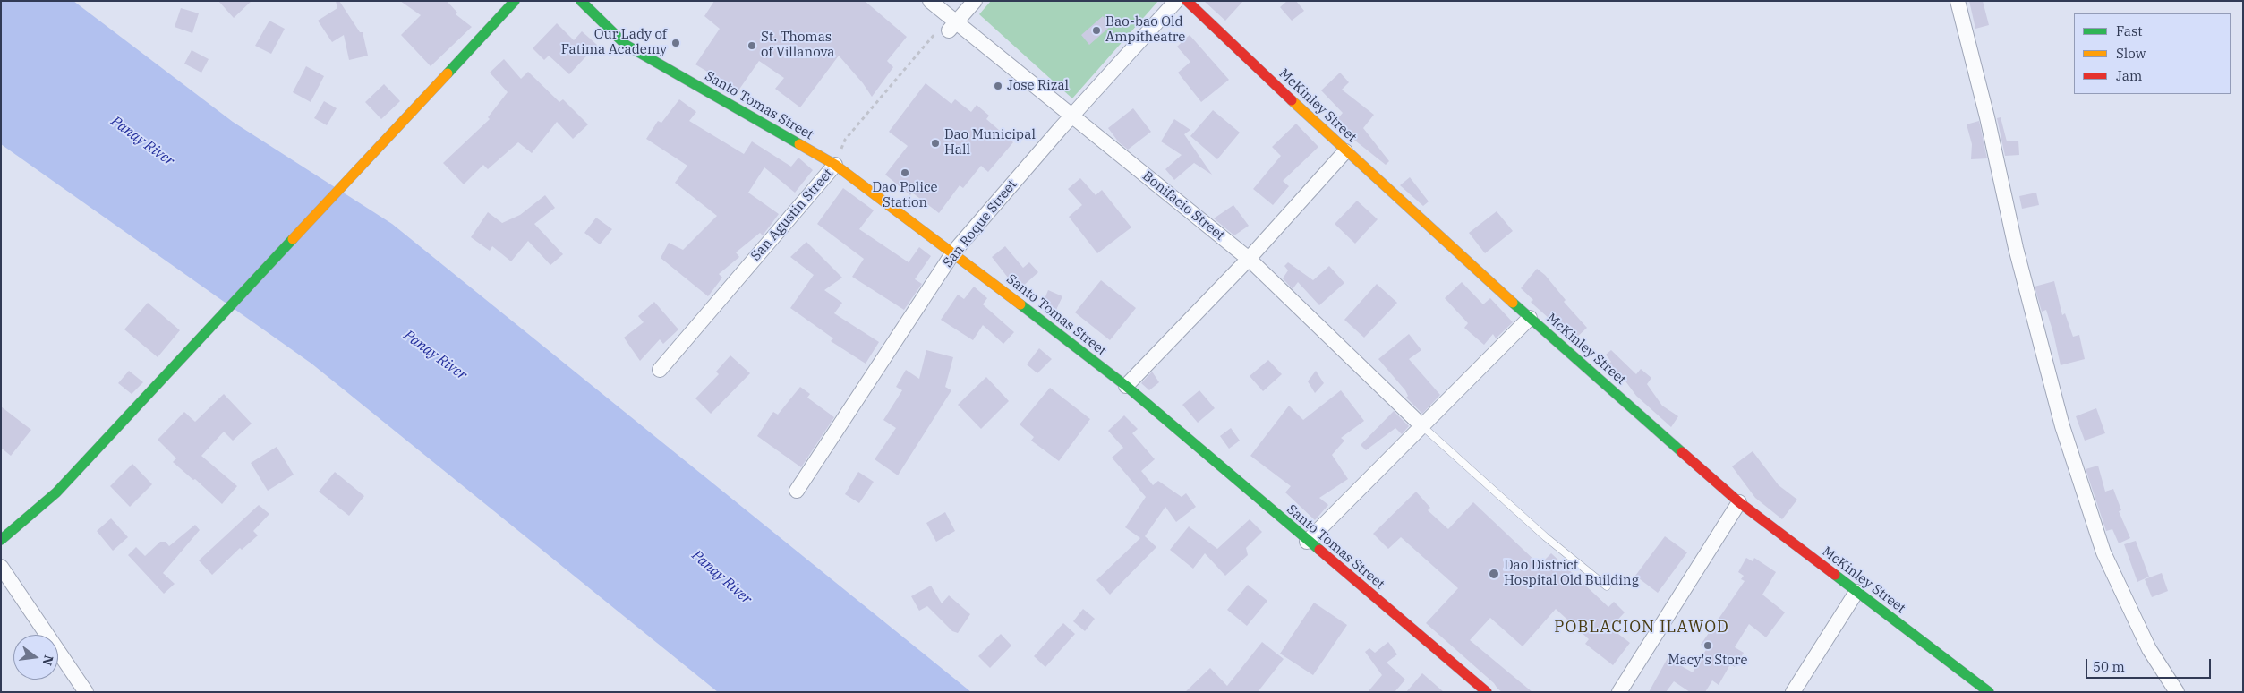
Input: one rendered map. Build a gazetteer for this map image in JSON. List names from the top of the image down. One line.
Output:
{"streets":{"street":["Santo Tomas Street","McKinley Street","Bonifacio Street","San Agustin Street","San Roque Street"]},"crossings":[["Santo Tomas Street","San Agustin Street"],["Santo Tomas Street","San Roque Street"],["Bonifacio Street","San Agustin Street"],["Bonifacio Street","San Roque Street"]],"districts":["POBLACION ILAWOD"],"water":["Panay River"],"places":["Bao-bao Old Ampitheatre","Our Lady of Fatima Academy","St. Thomas of Villanova","Jose Rizal","Dao Municipal Hall","Dao Police Station","Dao District Hospital Old Building","Macy's Store"],"legend":["Fast","Slow","Jam"],"scale_bar":"50 m","north":"right"}
